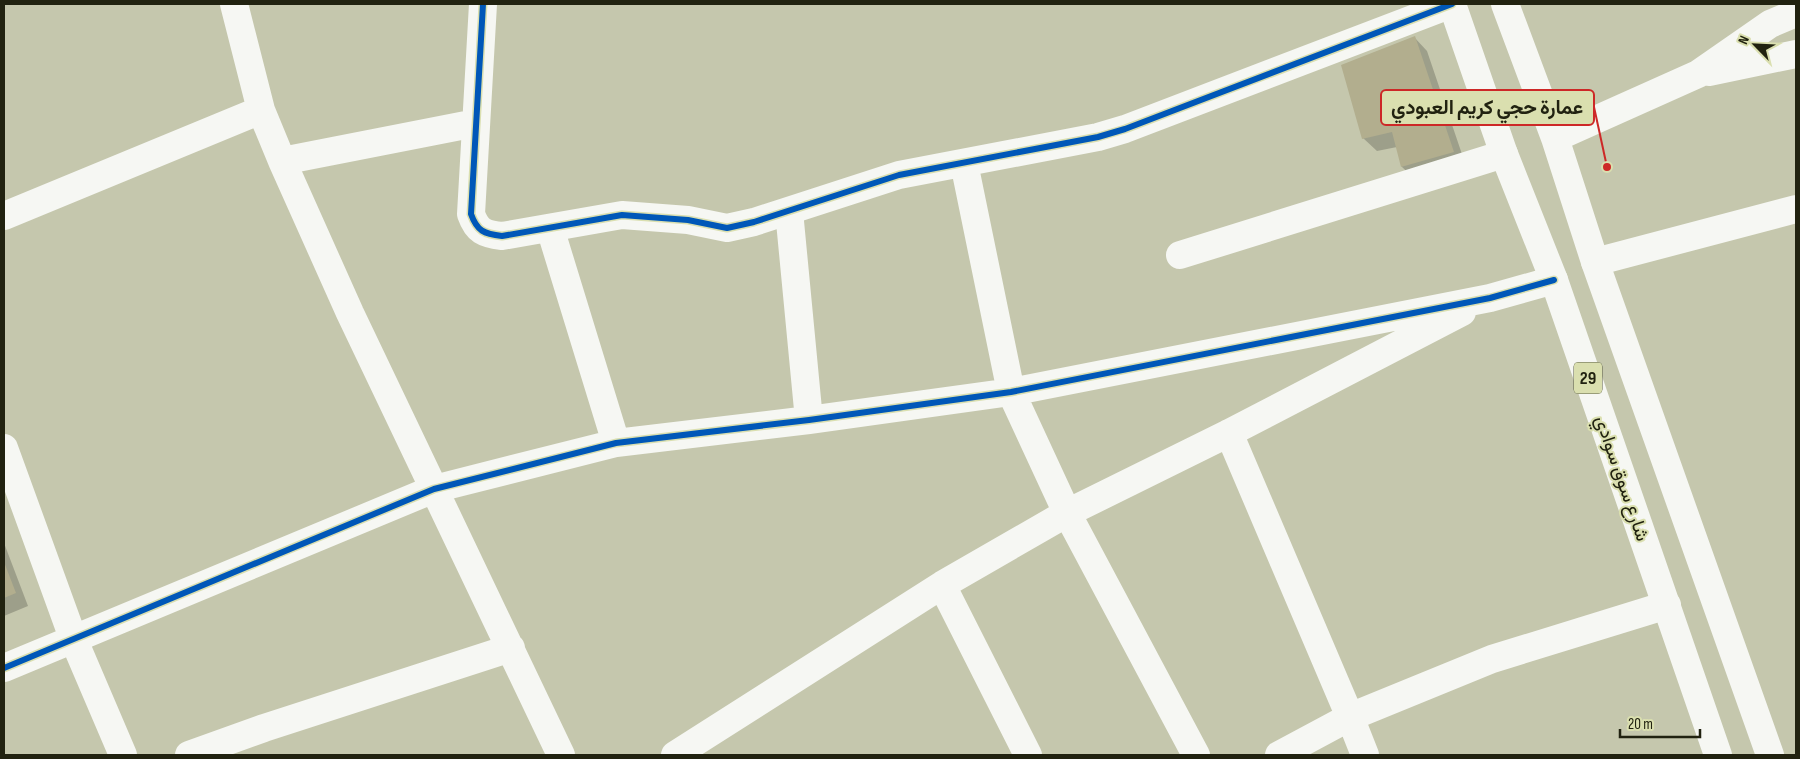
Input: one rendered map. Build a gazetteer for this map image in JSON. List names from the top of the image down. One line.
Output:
{"streets":{"street":["29","شارع سوق سوادي"]},"places":["عمارة حجي كريم العبودي"],"scale_bar":"20 m","north":"top left"}
